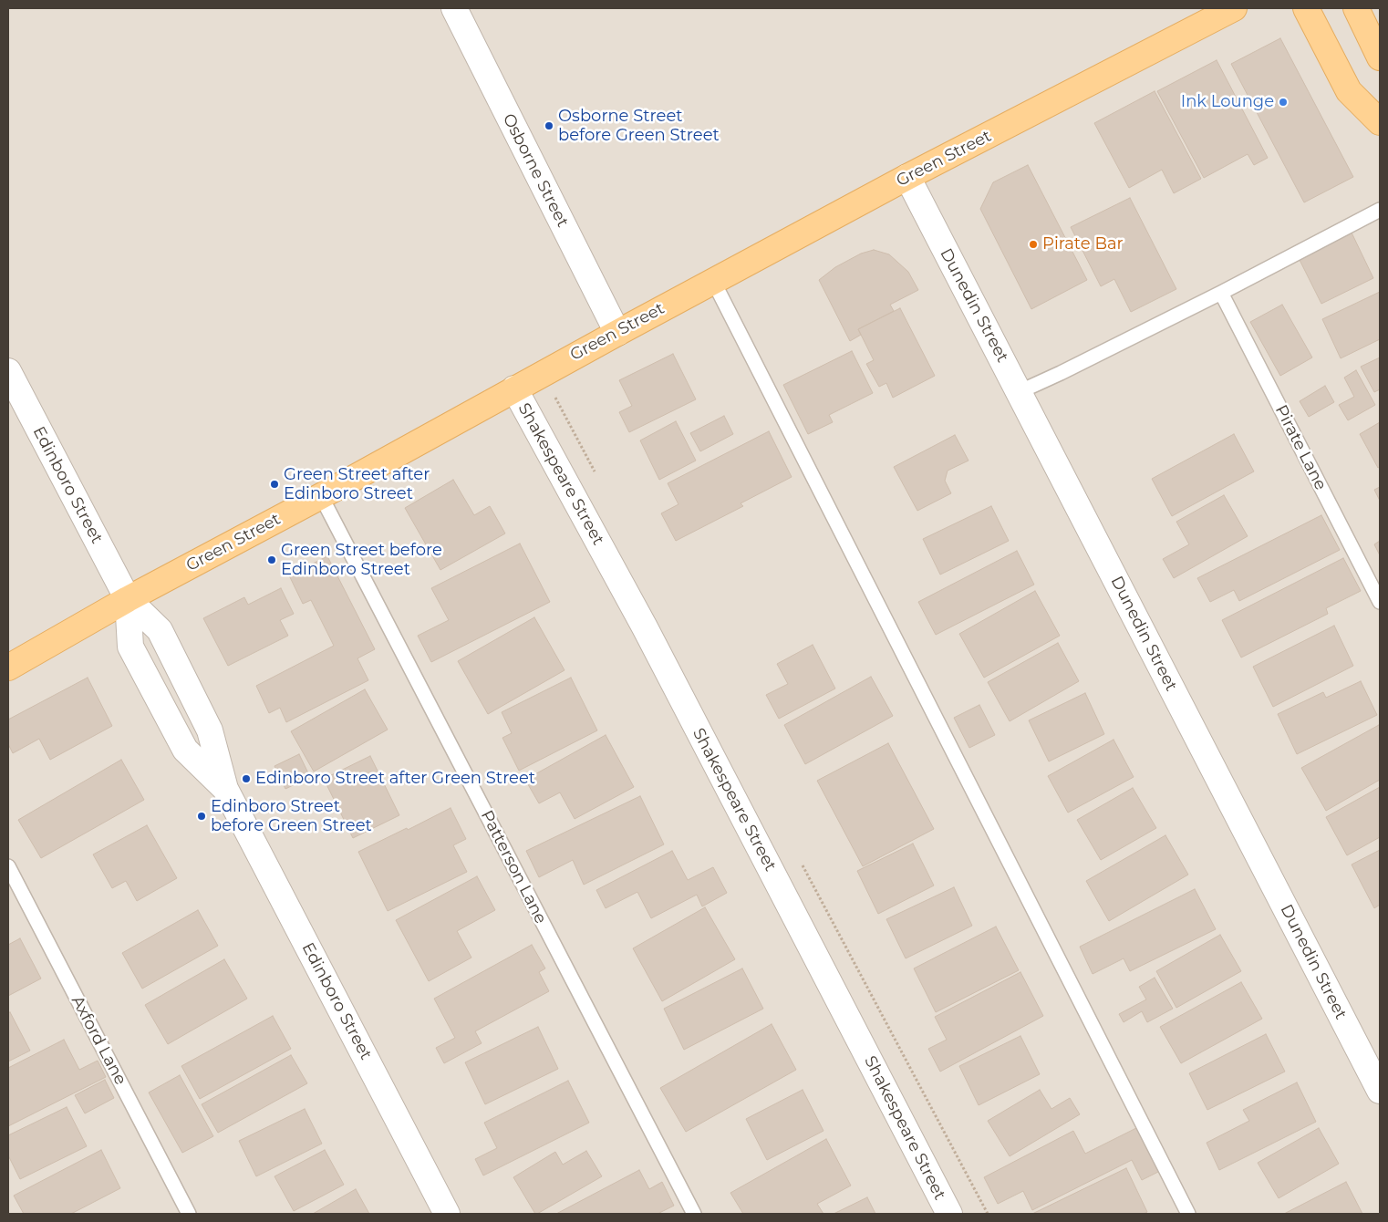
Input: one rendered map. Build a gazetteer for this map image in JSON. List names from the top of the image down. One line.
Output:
{"streets":{"main road":["Green Street"],"street":["Osborne Street","Dunedin Street","Shakespeare Street","Edinboro Street"],"lane":["Pirate Lane","Patterson Lane","Axford Lane"]},"crossings":[["Green Street","Osborne Street"],["Green Street","Dunedin Street"],["Green Street","Shakespeare Street"],["Green Street","Edinboro Street"],["Green Street","Patterson Lane"]],"places":["Ink Lounge","Osborne Street before Green Street","Pirate Bar","Green Street after Edinboro Street","Green Street before Edinboro Street","Edinboro Street after Green Street","Edinboro Street before Green Street"]}
